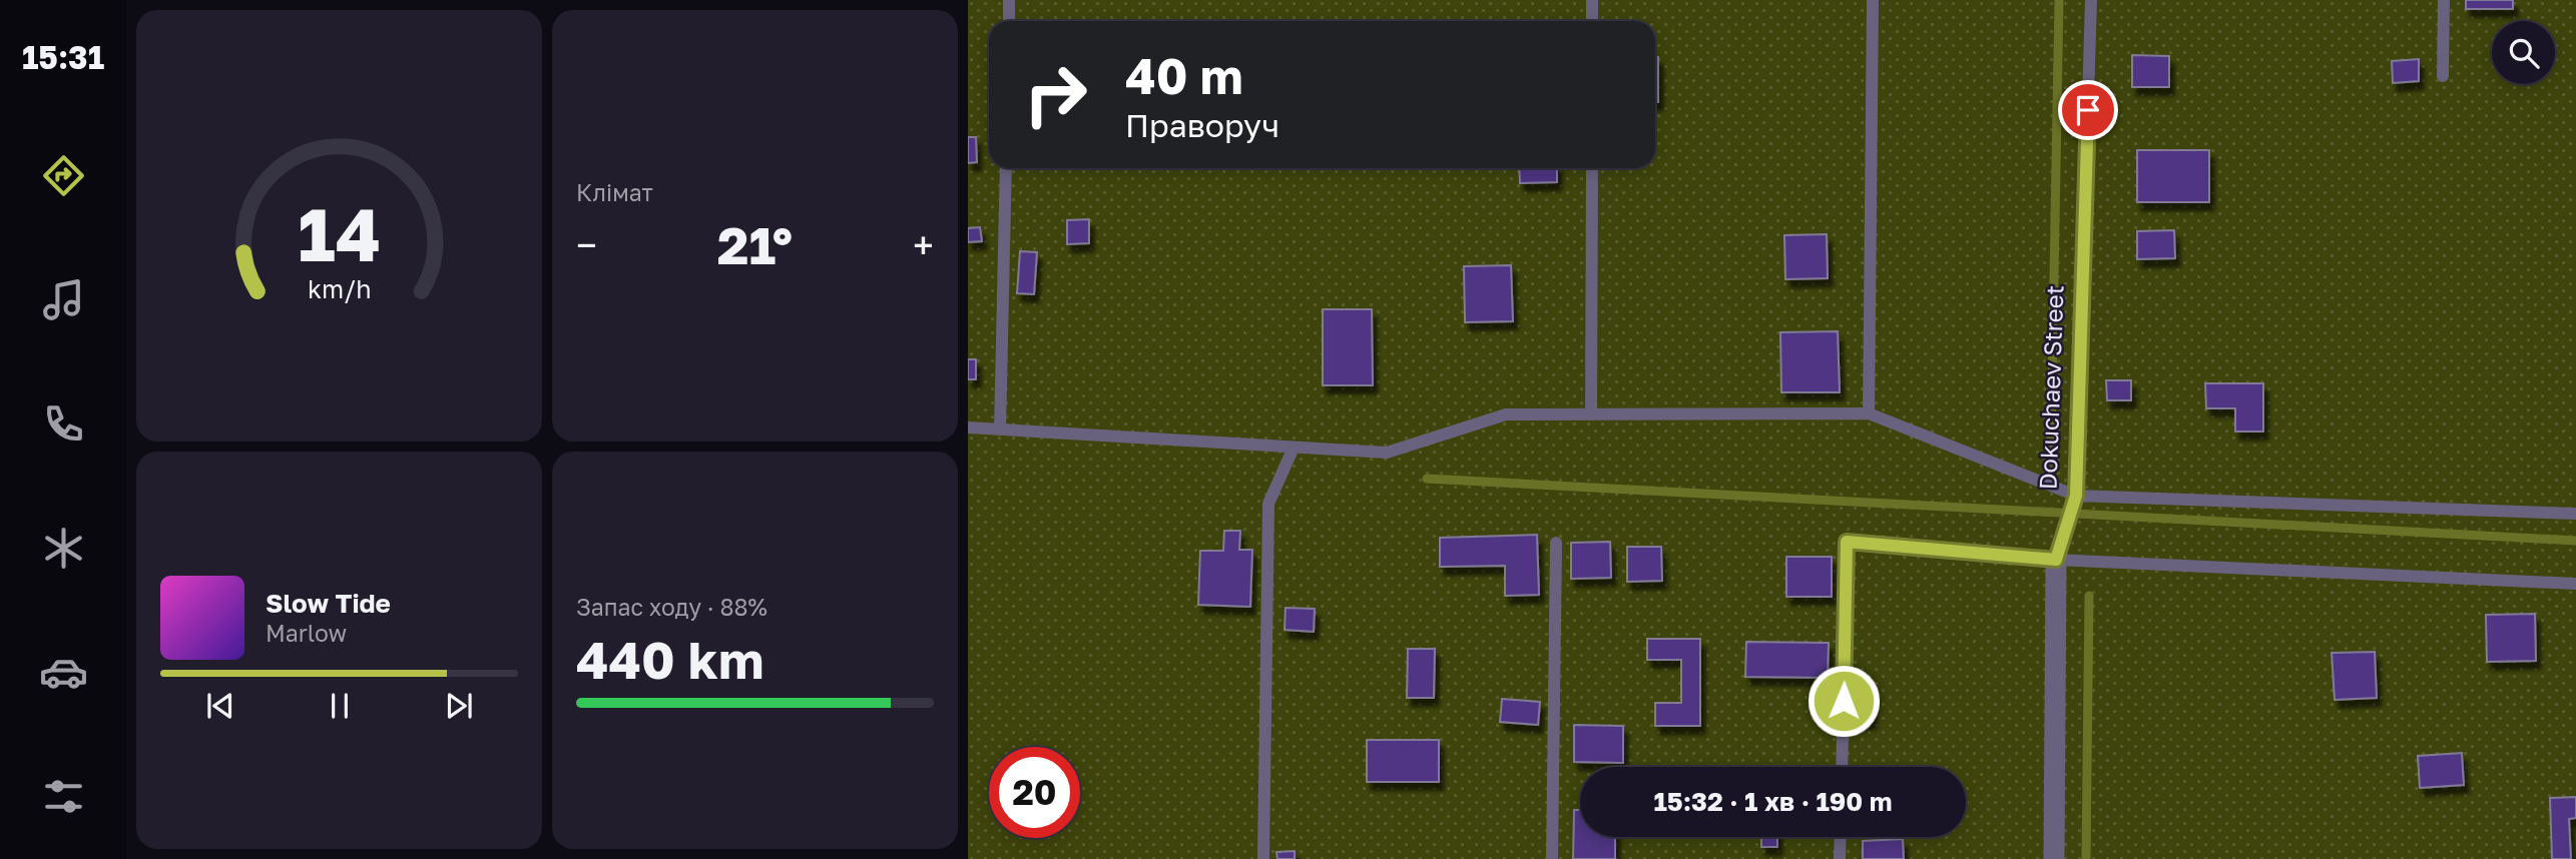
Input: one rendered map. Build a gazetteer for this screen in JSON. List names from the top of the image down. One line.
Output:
{"streets":{"street":["Dokuchaev Street"]},"page":{"tabs":"15:31","tile":["Клімат",["Запас ходу · 88%","440 km"]],"turn":["40 m","Праворуч"],"heat":["−","21°","+"],"song":["Slow Tide","Marlow"],"limit":"20","trip":"15:32 · 1 хв · 190 m","gauge":["14","km/h"]}}
